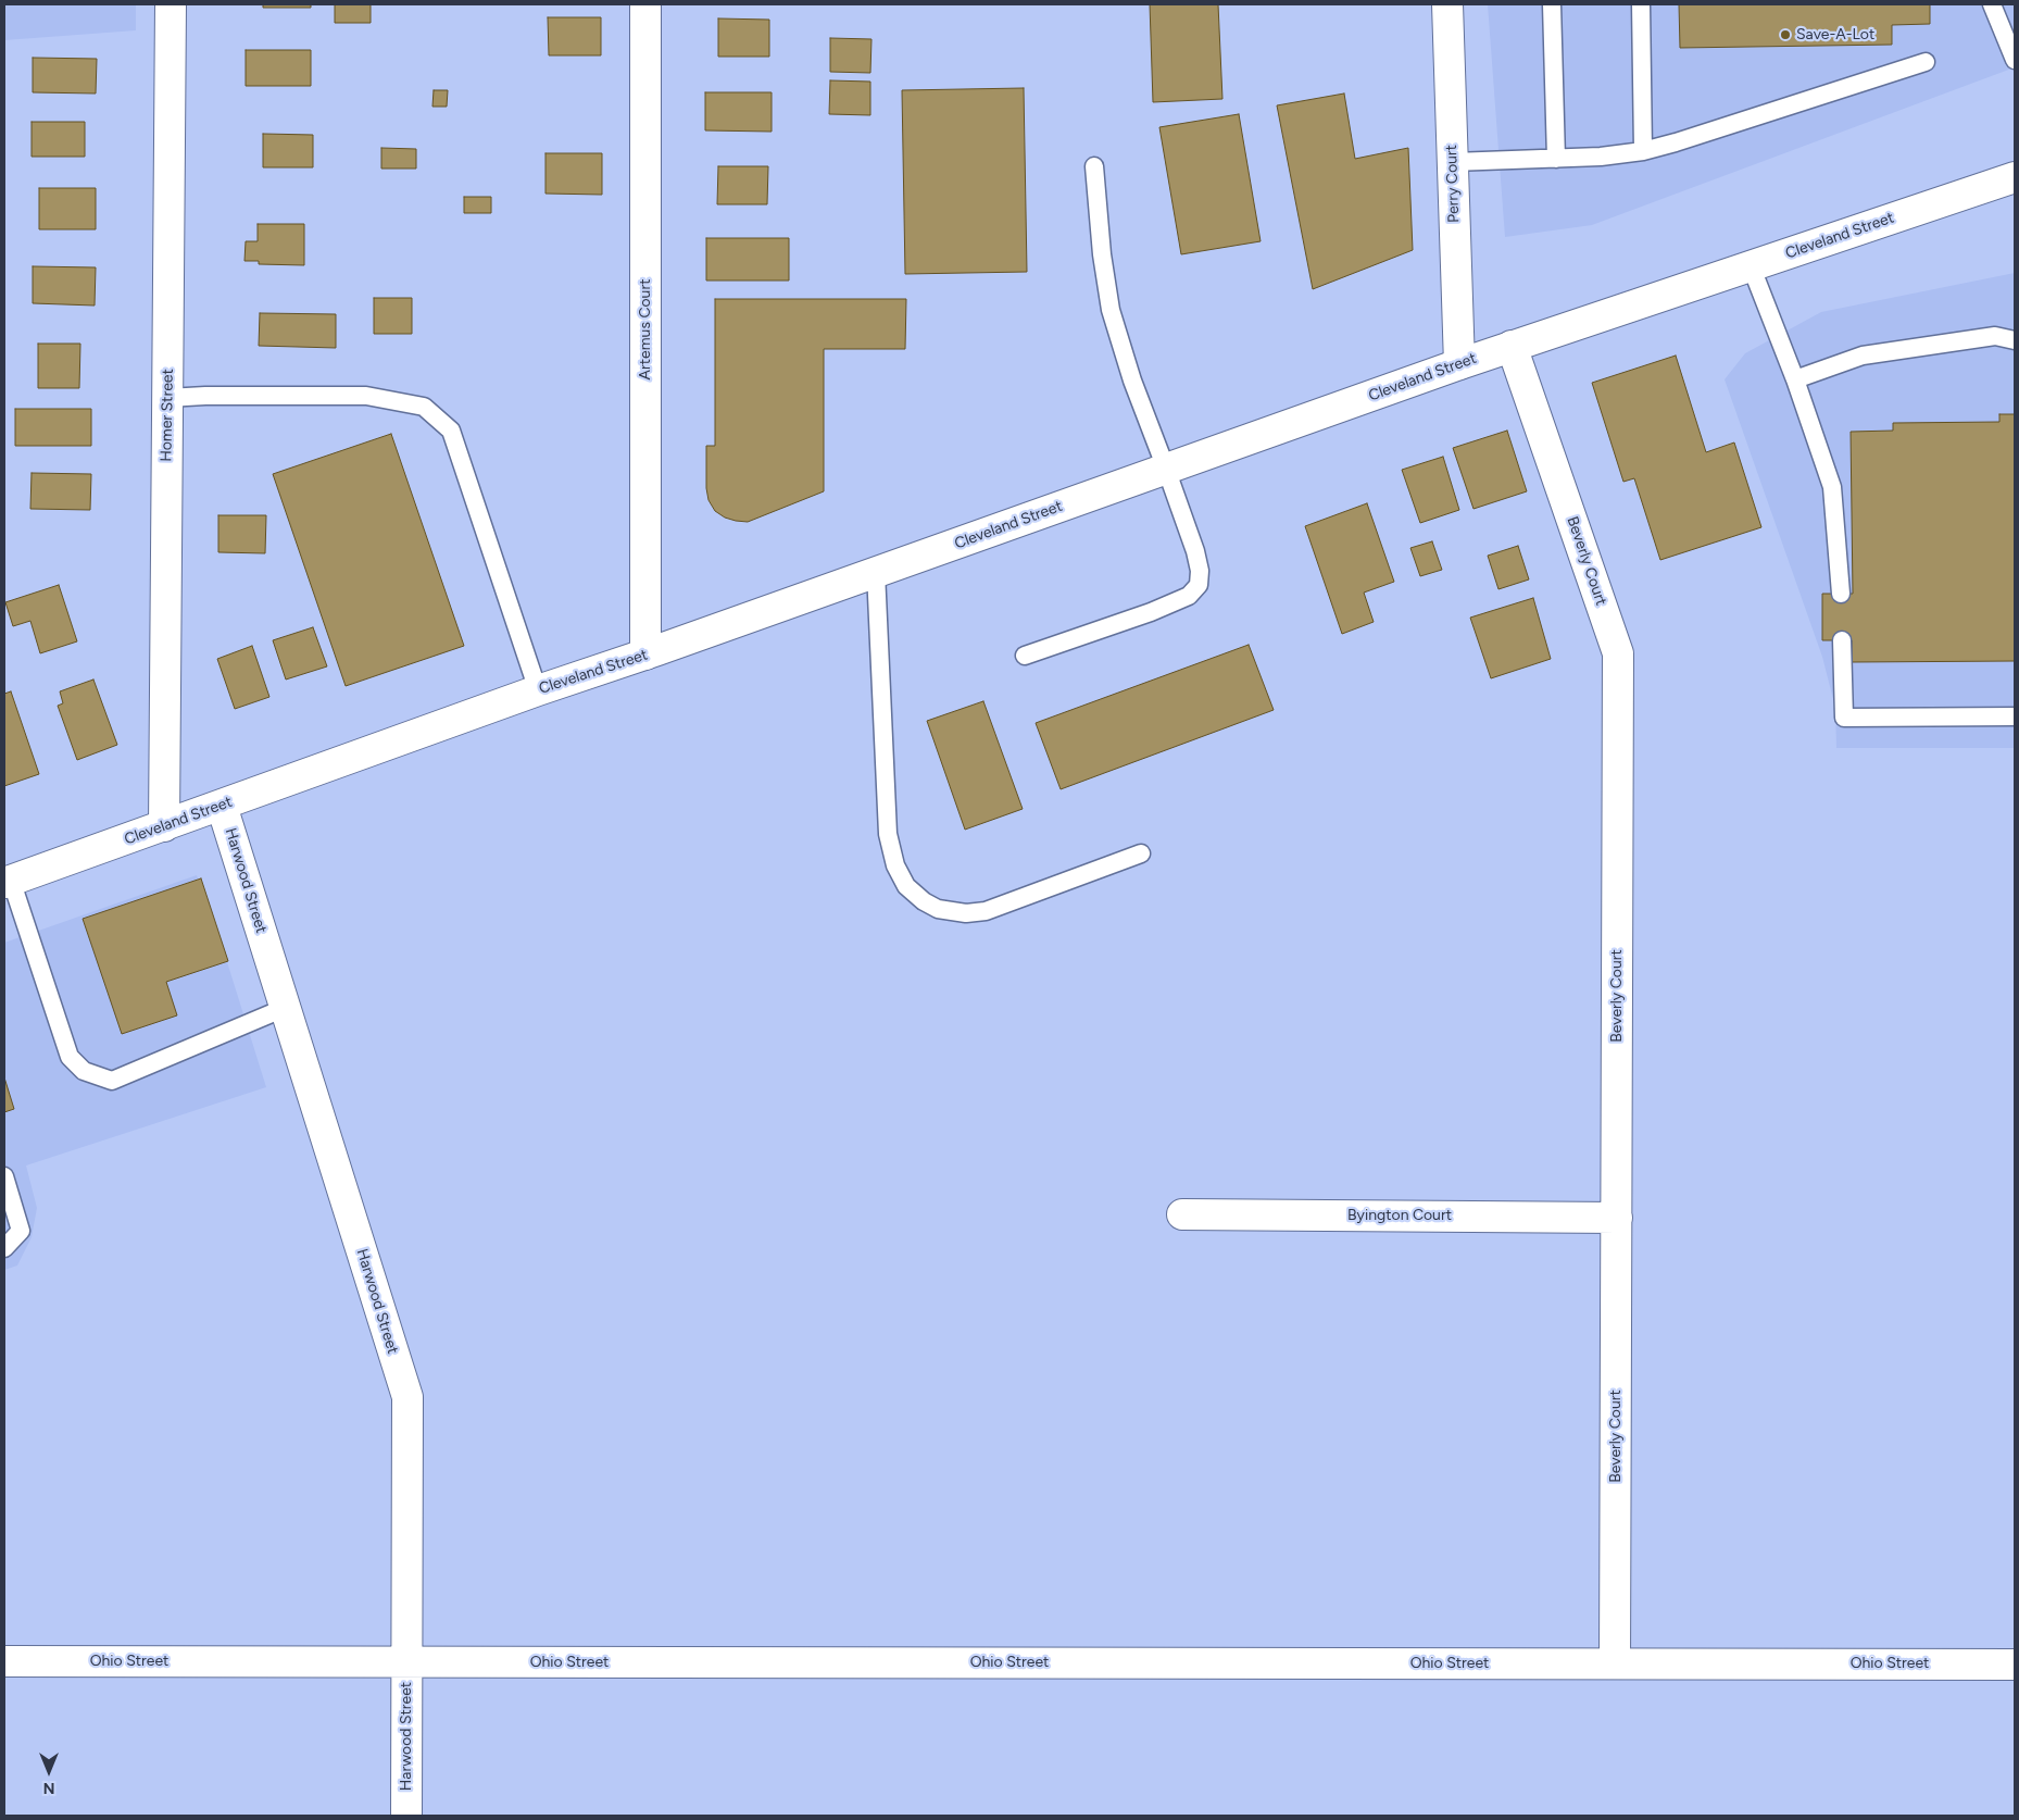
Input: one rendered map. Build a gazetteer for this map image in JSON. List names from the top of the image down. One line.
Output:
{"streets":{"street":["Perry Court","Cleveland Street","Artemus Court","Homer Street","Beverly Court","Harwood Street","Byington Court","Ohio Street"]},"crossings":[["Perry Court","Cleveland Street"],["Cleveland Street","Artemus Court"],["Cleveland Street","Homer Street"],["Cleveland Street","Beverly Court"],["Cleveland Street","Harwood Street"],["Beverly Court","Byington Court"],["Beverly Court","Ohio Street"],["Harwood Street","Ohio Street"]],"places":["Save-A-Lot"],"north":"bottom"}
